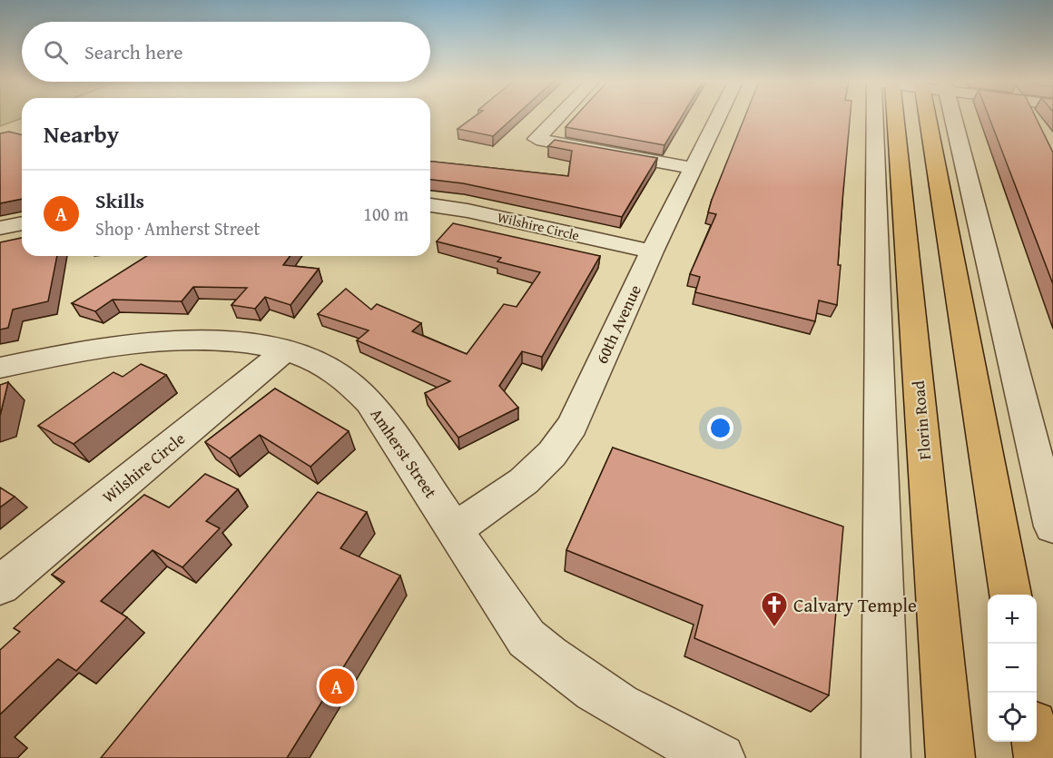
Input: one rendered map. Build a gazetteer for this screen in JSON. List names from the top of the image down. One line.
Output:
{"streets":{"main road":["Florin Road"],"street":["Wilshire Circle","60th Avenue","Amherst Street"]},"crossings":[["Wilshire Circle","60th Avenue"],["Wilshire Circle","Amherst Street"],["60th Avenue","Amherst Street"]],"places":{"church":["Calvary Temple"]},"page":{"search":"Search here","heading":"Nearby","list":[{"mark":"A","name":"Skills","note":"Shop · Amherst Street","value":"100 m"}],"map_buttons":["+","−"],"pins":"A"}}
